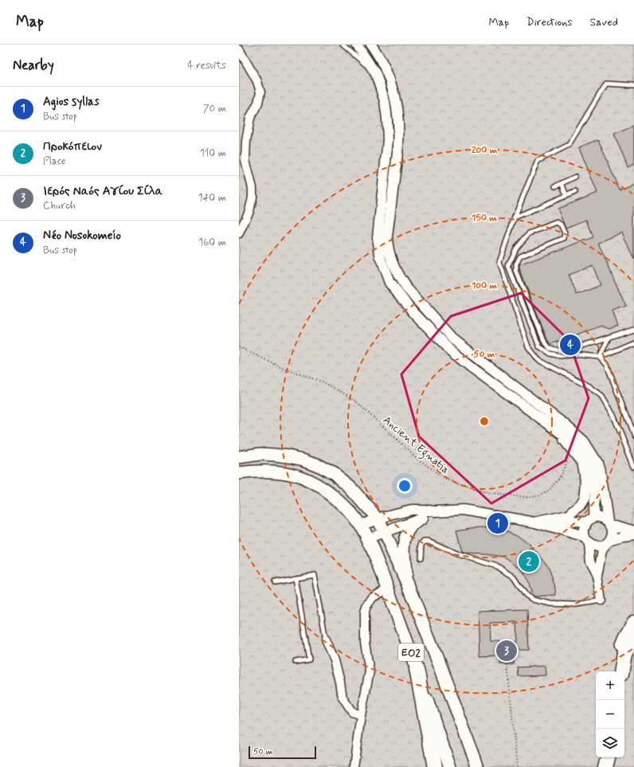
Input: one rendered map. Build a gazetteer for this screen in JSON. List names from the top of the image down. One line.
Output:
{"streets":{"main road":["ΕΟ2"],"path":["Ancient Egnatia"]},"scale_bar":"50 m","page":{"header":"Map","nav":["Map","Directions","Saved"],"heading":["Nearby","4 results"],"list":[{"mark":"1","name":"Agios syllas","note":"Bus stop","value":"70 m"},{"mark":"2","name":"Προκόπειον","note":"Place","value":"110 m"},{"mark":"3","name":"Ιερός Ναός Αγίου Σίλα","note":"Church","value":"140 m"},{"mark":"4","name":"Néo Nosokomeío","note":"Bus stop","value":"160 m"}],"pins":["4","1","2","3"],"map_buttons":["+","−"],"scale":"50 m"},"rings":["200 m","150 m","100 m","50 m"]}
